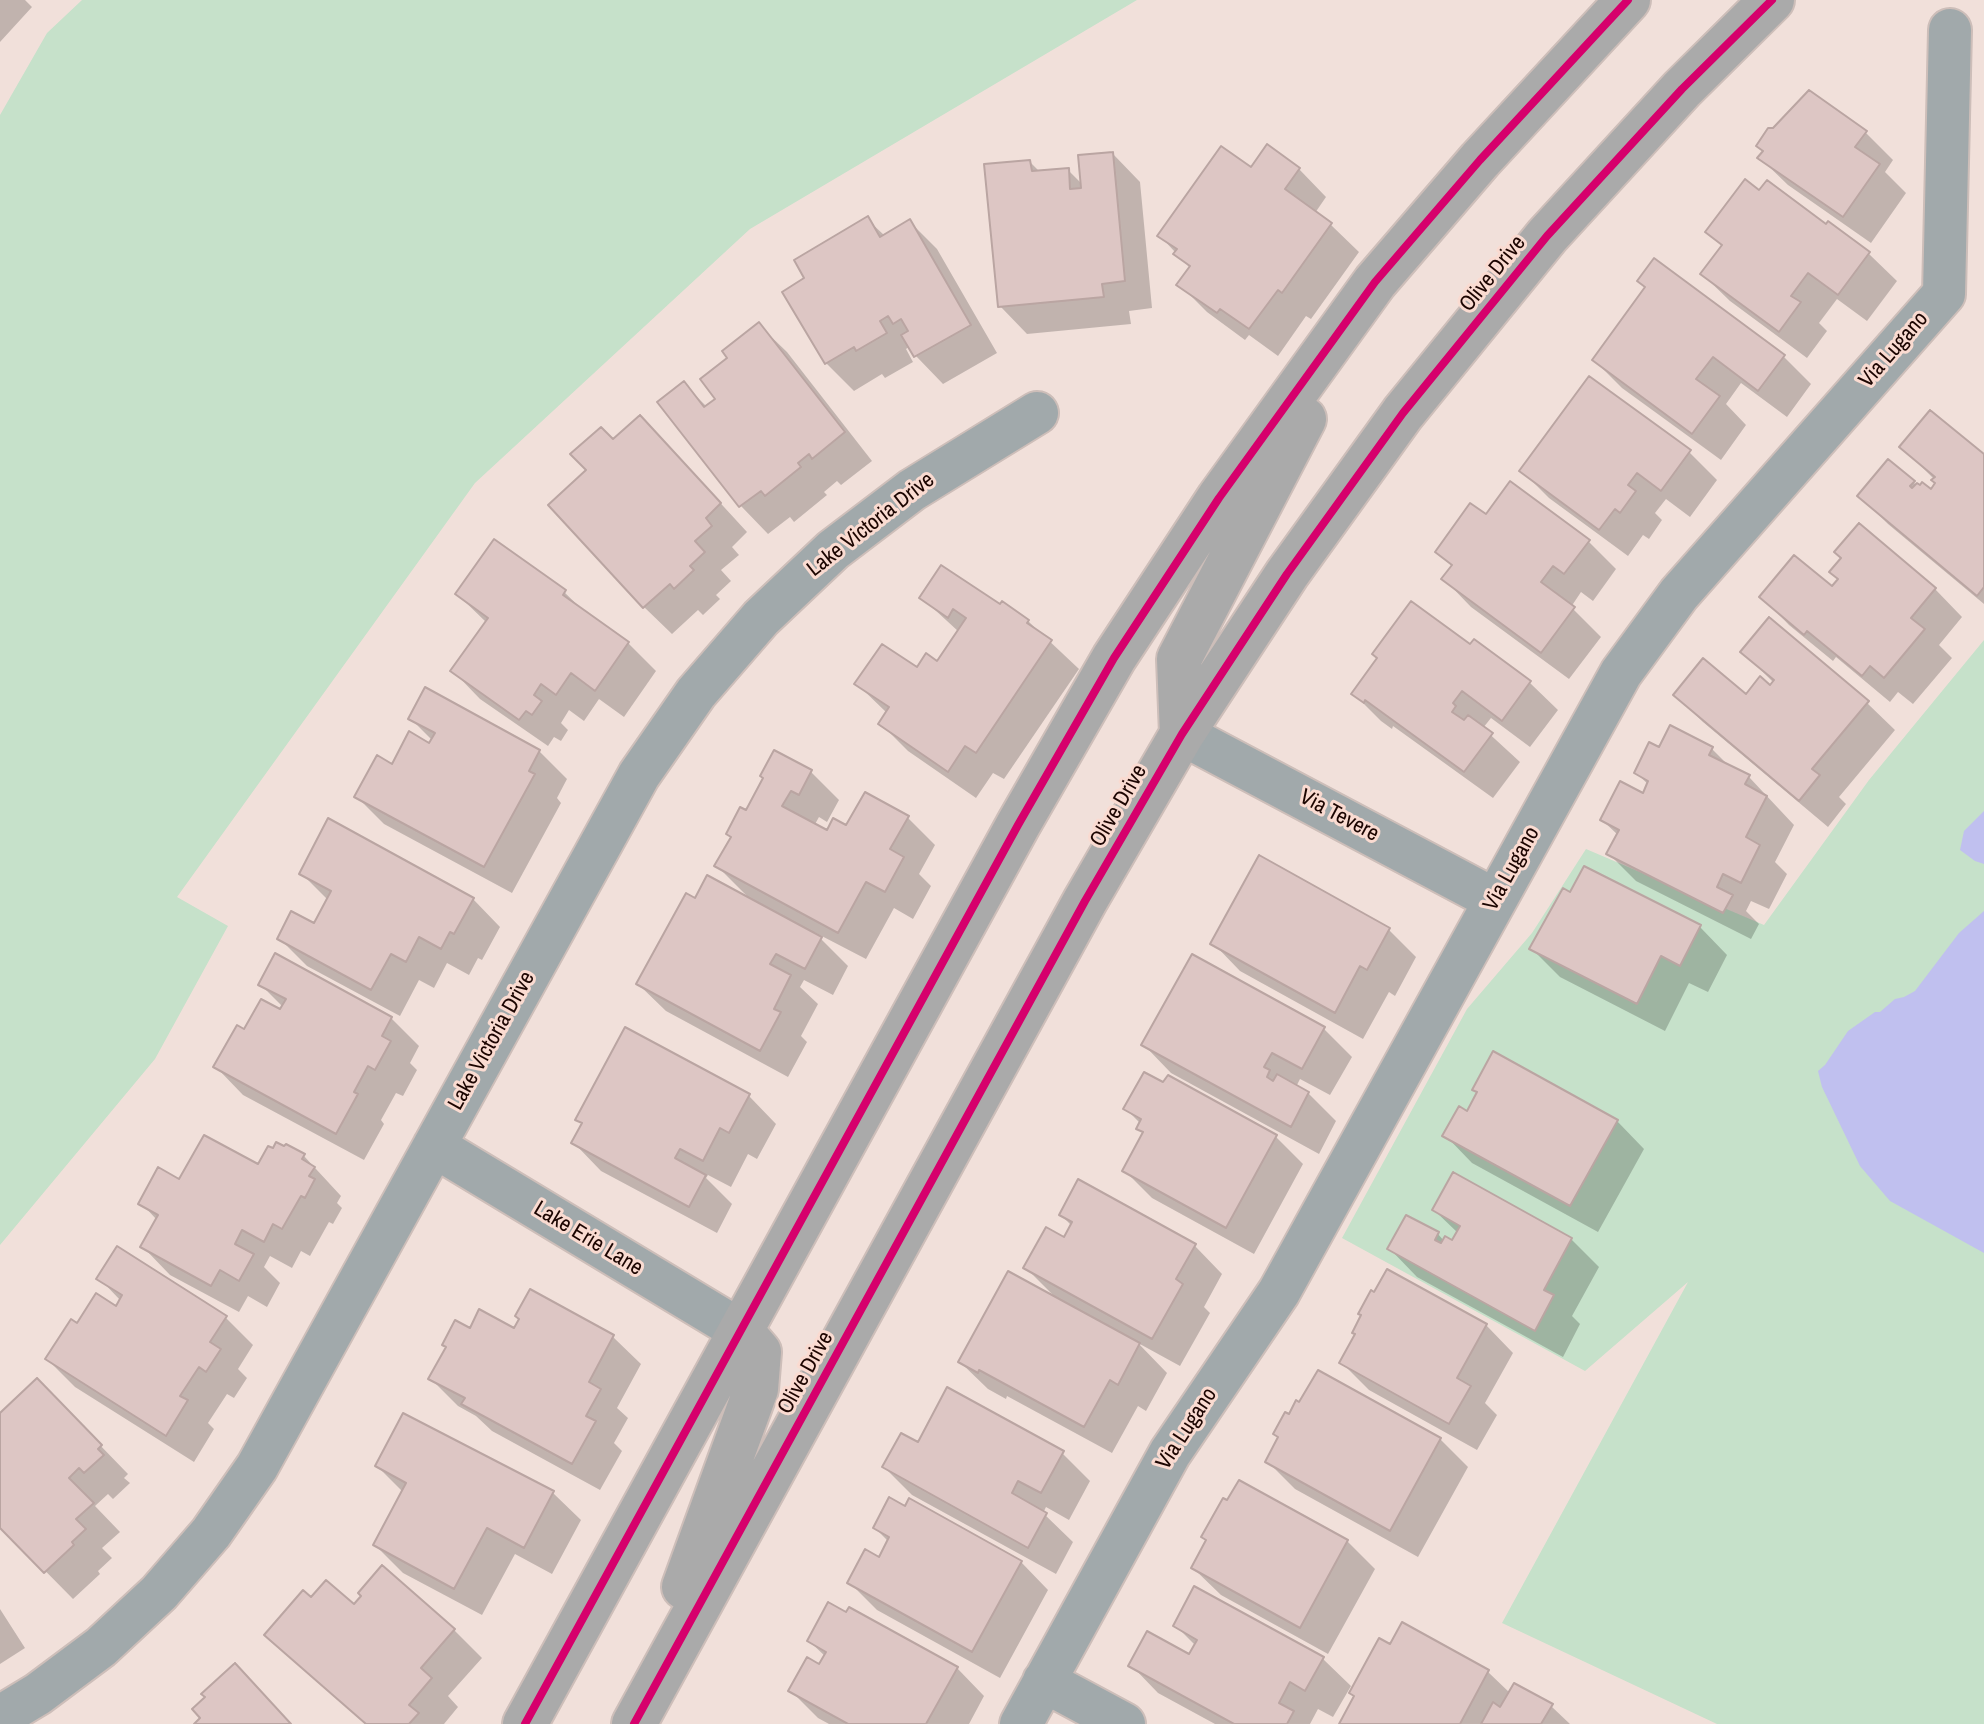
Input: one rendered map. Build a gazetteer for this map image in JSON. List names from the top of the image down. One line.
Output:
{"streets":{"main road":["Olive Drive"],"street":["Via Lugano","Lake Victoria Drive","Via Tevere","Lake Erie Lane"]},"crossings":[["Olive Drive","Via Tevere"],["Via Lugano","Via Tevere"],["Lake Victoria Drive","Lake Erie Lane"]]}
